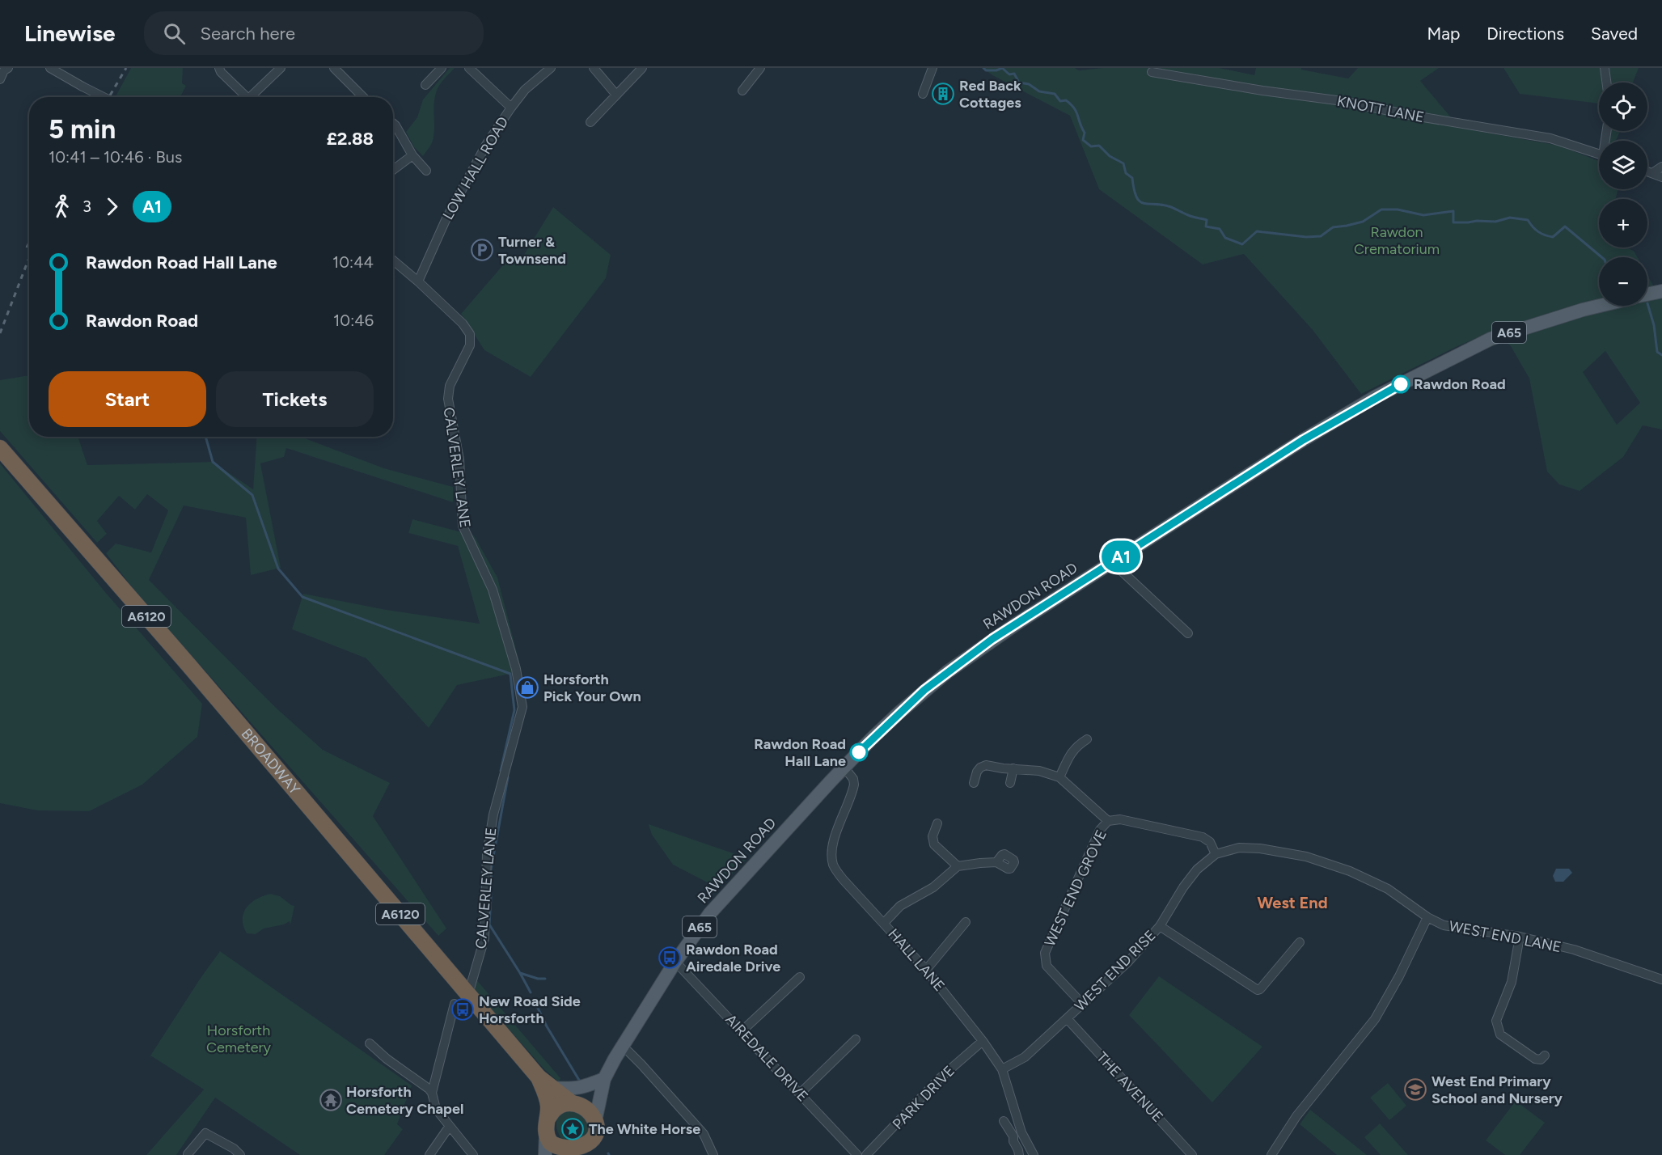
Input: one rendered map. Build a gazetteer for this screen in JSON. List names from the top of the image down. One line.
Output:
{"streets":{"highway":["A6120","BROADWAY"],"main road":["A65","RAWDON ROAD"],"street":["KNOTT LANE","LOW HALL ROAD","CALVERLEY LANE","WEST END GROVE","WEST END LANE","HALL LANE","WEST END RISE","AIREDALE DRIVE","THE AVENUE","PARK DRIVE"]},"crossings":[["LOW HALL ROAD","CALVERLEY LANE"],["CALVERLEY LANE","BROADWAY"],["RAWDON ROAD","A6120"],["RAWDON ROAD","HALL LANE"],["RAWDON ROAD","AIREDALE DRIVE"],["A6120","BROADWAY"],["WEST END GROVE","WEST END RISE"],["WEST END LANE","WEST END RISE"],["HALL LANE","WEST END RISE"],["HALL LANE","PARK DRIVE"],["WEST END RISE","THE AVENUE"]],"districts":["West End"],"parks":["Rawdon Crematorium","Horsforth Cemetery"],"places":{"building":["Red Back Cottages"],"parking":["Turner & Townsend"],"other":["Rawdon Road","Rawdon Road Hall Lane"],"shop":["Horsforth Pick Your Own"],"bus stop":["Rawdon Road Airedale Drive","New Road Side Horsforth"],"school or university":["West End Primary School and Nursery"],"temple":["Horsforth Cemetery Chapel"],"place":["The White Horse"]},"lines":["bus line A1"],"page":{"header":"Linewise","search":"Search here","nav":["Map","Directions","Saved"],"on_map":"A1","map_buttons":["+","−"],"heading":["5 min","10:41 – 10:46 · Bus","£2.88"],"legs":["3","A1"],"list":[{"name":"Rawdon Road Hall Lane","value":"10:44"},{"name":"Rawdon Road","value":"10:46"}],"buttons":["Start","Tickets"]}}
